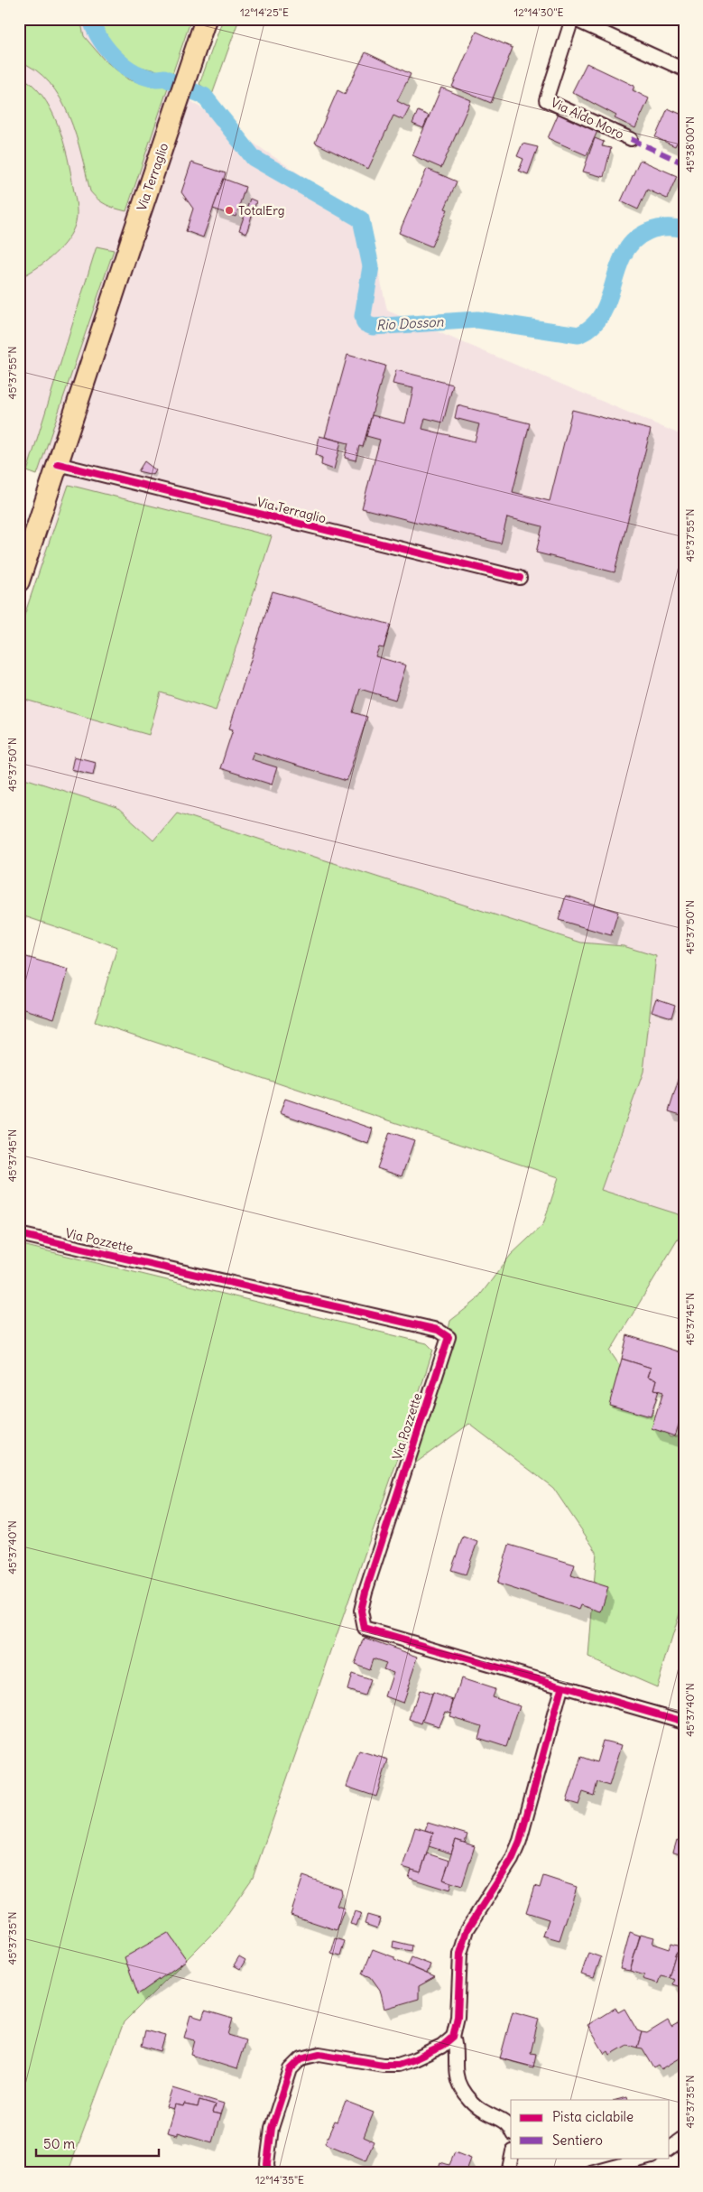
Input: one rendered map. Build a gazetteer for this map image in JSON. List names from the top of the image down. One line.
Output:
{"streets":{"main road":["Via Terraglio"],"street":["Via Aldo Moro","Via Pozzette"]},"water":["Rio Dosson"],"places":["TotalErg"],"legend":["Pista ciclabile","Sentiero"],"scale_bar":"50 m","coordinates":["12°14'25\"E","12°14'30\"E","45°38'00\"N","45°37'55\"N","45°37'50\"N","45°37'45\"N","45°37'40\"N","45°37'35\"N","12°14'35\"E"]}
